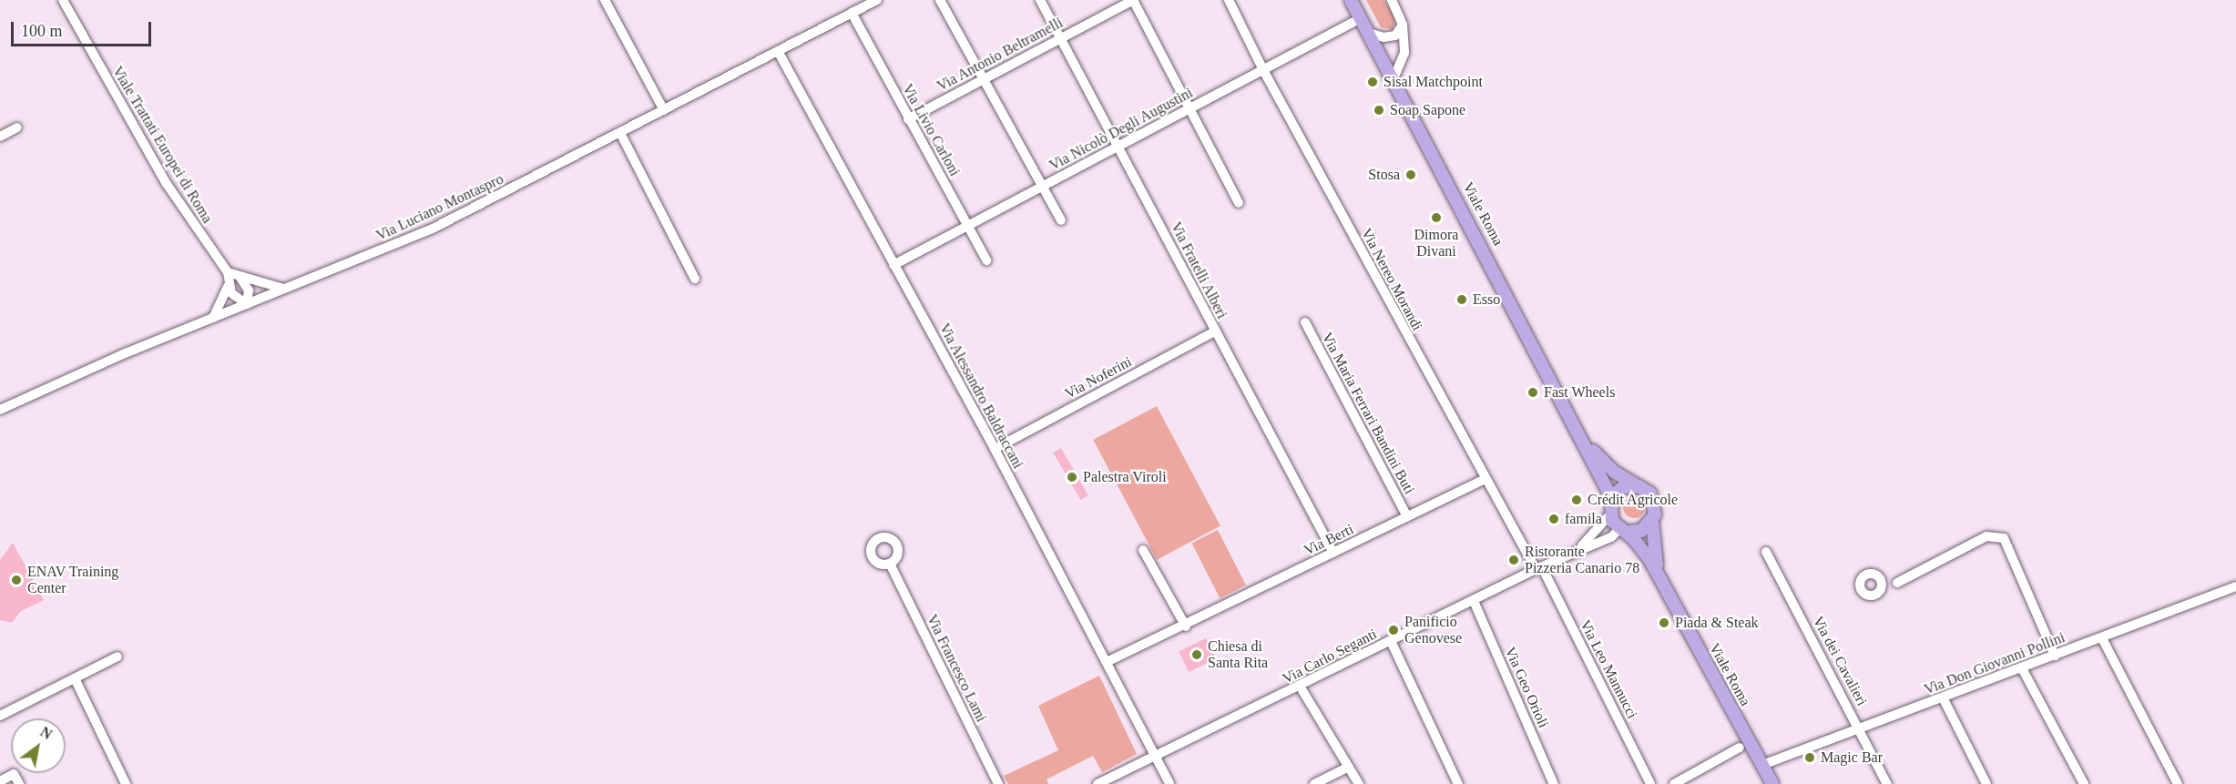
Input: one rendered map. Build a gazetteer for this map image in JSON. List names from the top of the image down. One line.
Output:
{"streets":{"main road":["Viale Roma"],"street":["Via Antonio Beltramelli","Via Nicolò Degli Augustini","Via Livio Carloni","Viale Trattati Europei di Roma","Via Luciano Montaspro","Via Fratelli Alberi","Via Nereo Morandi","Via Noferini","Via Alessandro Baldraccani","Via Maria Ferrari Bandini Buti","Via Berti","Via Carlo Seganti","Via dei Cavalieri","Via Don Giovanni Pollini","Via Francesco Lami","Via Leo Mannucci","Via Geo Orioli"]},"crossings":[["Via Antonio Beltramelli","Via Livio Carloni"],["Via Antonio Beltramelli","Via Fratelli Alberi"],["Via Nicolò Degli Augustini","Via Livio Carloni"],["Via Nicolò Degli Augustini","Viale Roma"],["Via Nicolò Degli Augustini","Via Fratelli Alberi"],["Via Nicolò Degli Augustini","Via Nereo Morandi"],["Via Nicolò Degli Augustini","Via Alessandro Baldraccani"],["Via Livio Carloni","Via Luciano Montaspro"],["Via Luciano Montaspro","Via Alessandro Baldraccani"],["Viale Roma","Via Carlo Seganti"],["Viale Roma","Via Don Giovanni Pollini"],["Via Fratelli Alberi","Via Noferini"],["Via Fratelli Alberi","Via Berti"],["Via Nereo Morandi","Via Berti"],["Via Nereo Morandi","Via Carlo Seganti"],["Via Nereo Morandi","Via Leo Mannucci"],["Via Noferini","Via Alessandro Baldraccani"],["Via Alessandro Baldraccani","Via Berti"],["Via Alessandro Baldraccani","Via Carlo Seganti"],["Via Maria Ferrari Bandini Buti","Via Berti"],["Via Carlo Seganti","Via Leo Mannucci"],["Via Carlo Seganti","Via Geo Orioli"],["Via dei Cavalieri","Via Don Giovanni Pollini"]],"places":["Sisal Matchpoint","Soap Sapone","Stosa","Dimora Divani","Esso","Fast Wheels","Palestra Viroli","Crédit Agricole","famila","Ristorante Pizzeria Canario 78","ENAV Training Center","Piada & Steak","Panificio Genovese","Chiesa di Santa Rita","Magic Bar"],"scale_bar":"100 m","north":"top right"}
